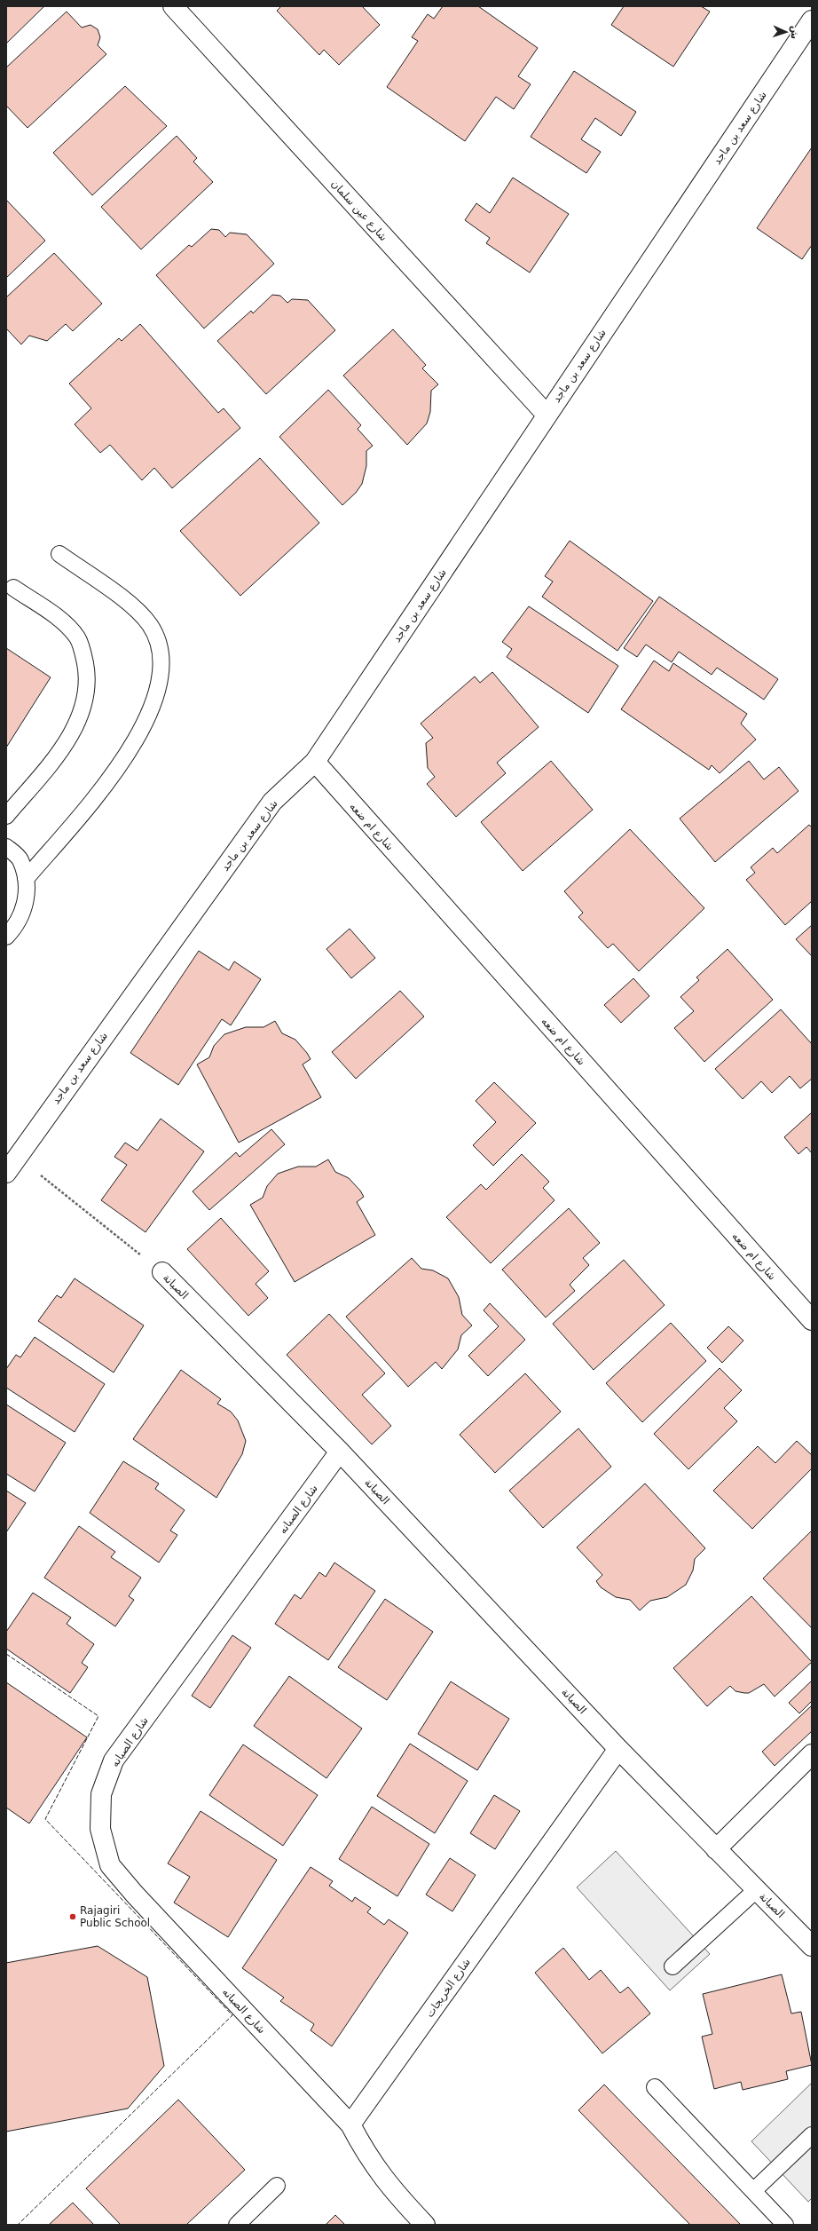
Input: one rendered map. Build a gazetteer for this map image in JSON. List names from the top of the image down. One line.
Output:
{"streets":{"street":["شارع سعد بن ماجد","شارع عين سلمان","شارع ام ضعه","الصبانة","شارع الصبانه","شارع الخريجات"]},"crossings":[["شارع سعد بن ماجد","شارع عين سلمان"],["شارع سعد بن ماجد","شارع ام ضعه"],["شارع سعد بن ماجد","الصبانة"],["الصبانة","شارع الصبانه"],["الصبانة","شارع الخريجات"],["شارع الصبانه","شارع الخريجات"]],"places":["Rajagiri Public School"],"north":"right"}
